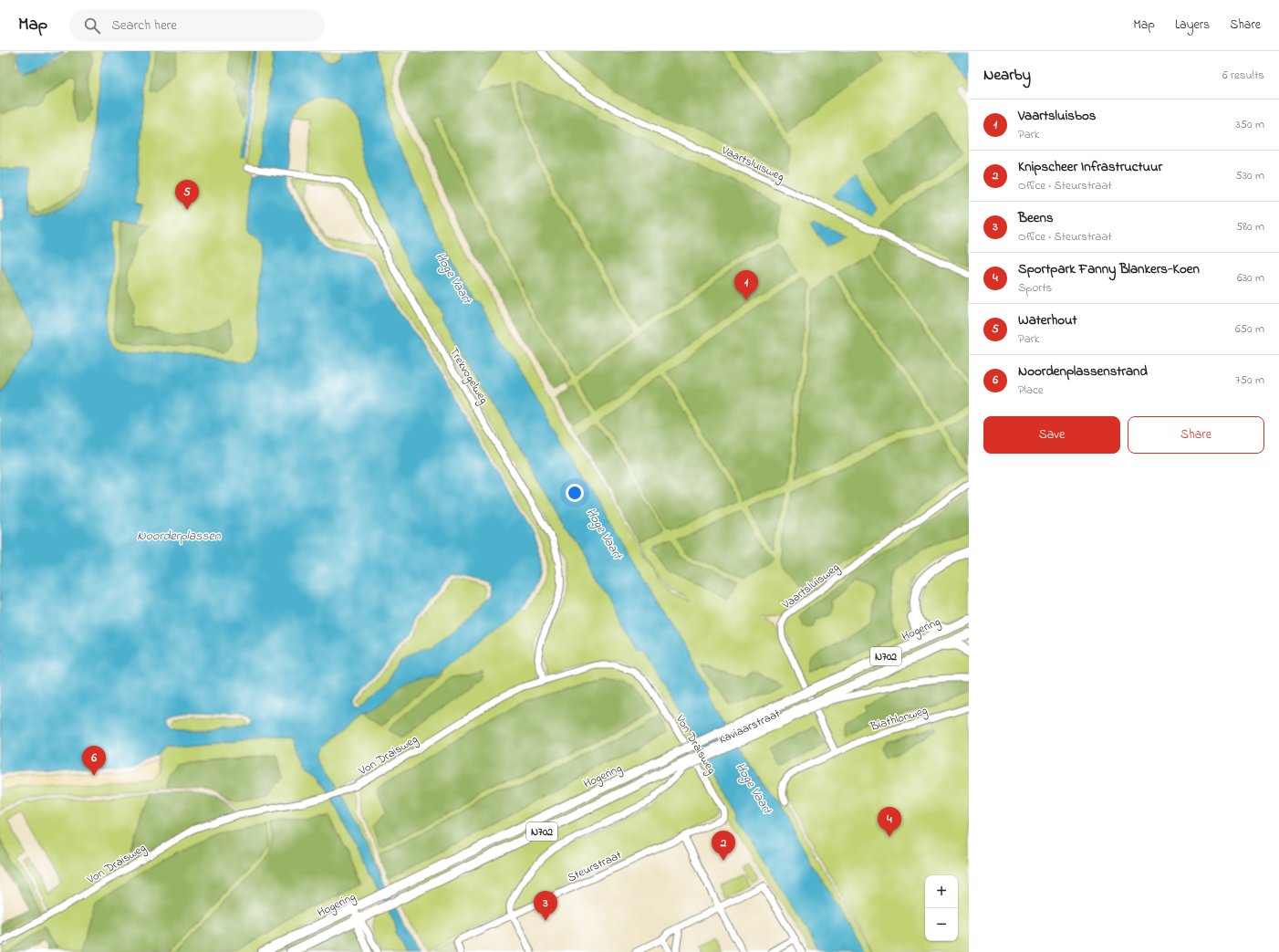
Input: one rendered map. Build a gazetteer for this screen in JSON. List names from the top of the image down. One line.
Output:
{"streets":{"highway":["Hogering","N702"],"street":["Vaartsluisweg","Trekvogelweg","Biathlonweg","Von Draisweg","Steurstraat"]},"crossings":[["Vaartsluisweg","Biathlonweg"],["Trekvogelweg","Von Draisweg"],["Hogering","N702"],["Von Draisweg","Steurstraat"]],"water":["Hoge Vaart","Noorderplassen"],"page":{"header":"Map","search":"Search here","nav":["Map","Layers","Share"],"heading":["Nearby","6 results"],"list":[{"mark":"1","name":"Vaartsluisbos","note":"Park","value":"350 m"},{"mark":"2","name":"Knipscheer Infrastructuur","note":"Office · Steurstraat","value":"530 m"},{"mark":"3","name":"Beens","note":"Office · Steurstraat","value":"580 m"},{"mark":"4","name":"Sportpark Fanny Blankers-Koen","note":"Sports","value":"630 m"},{"mark":"5","name":"Waterhout","note":"Park","value":"650 m"},{"mark":"6","name":"Noordenplassenstrand","note":"Place","value":"750 m"}],"pins":["5","1","6","4","2","3"],"buttons":["Save","Share"],"map_buttons":["+","−"]}}
